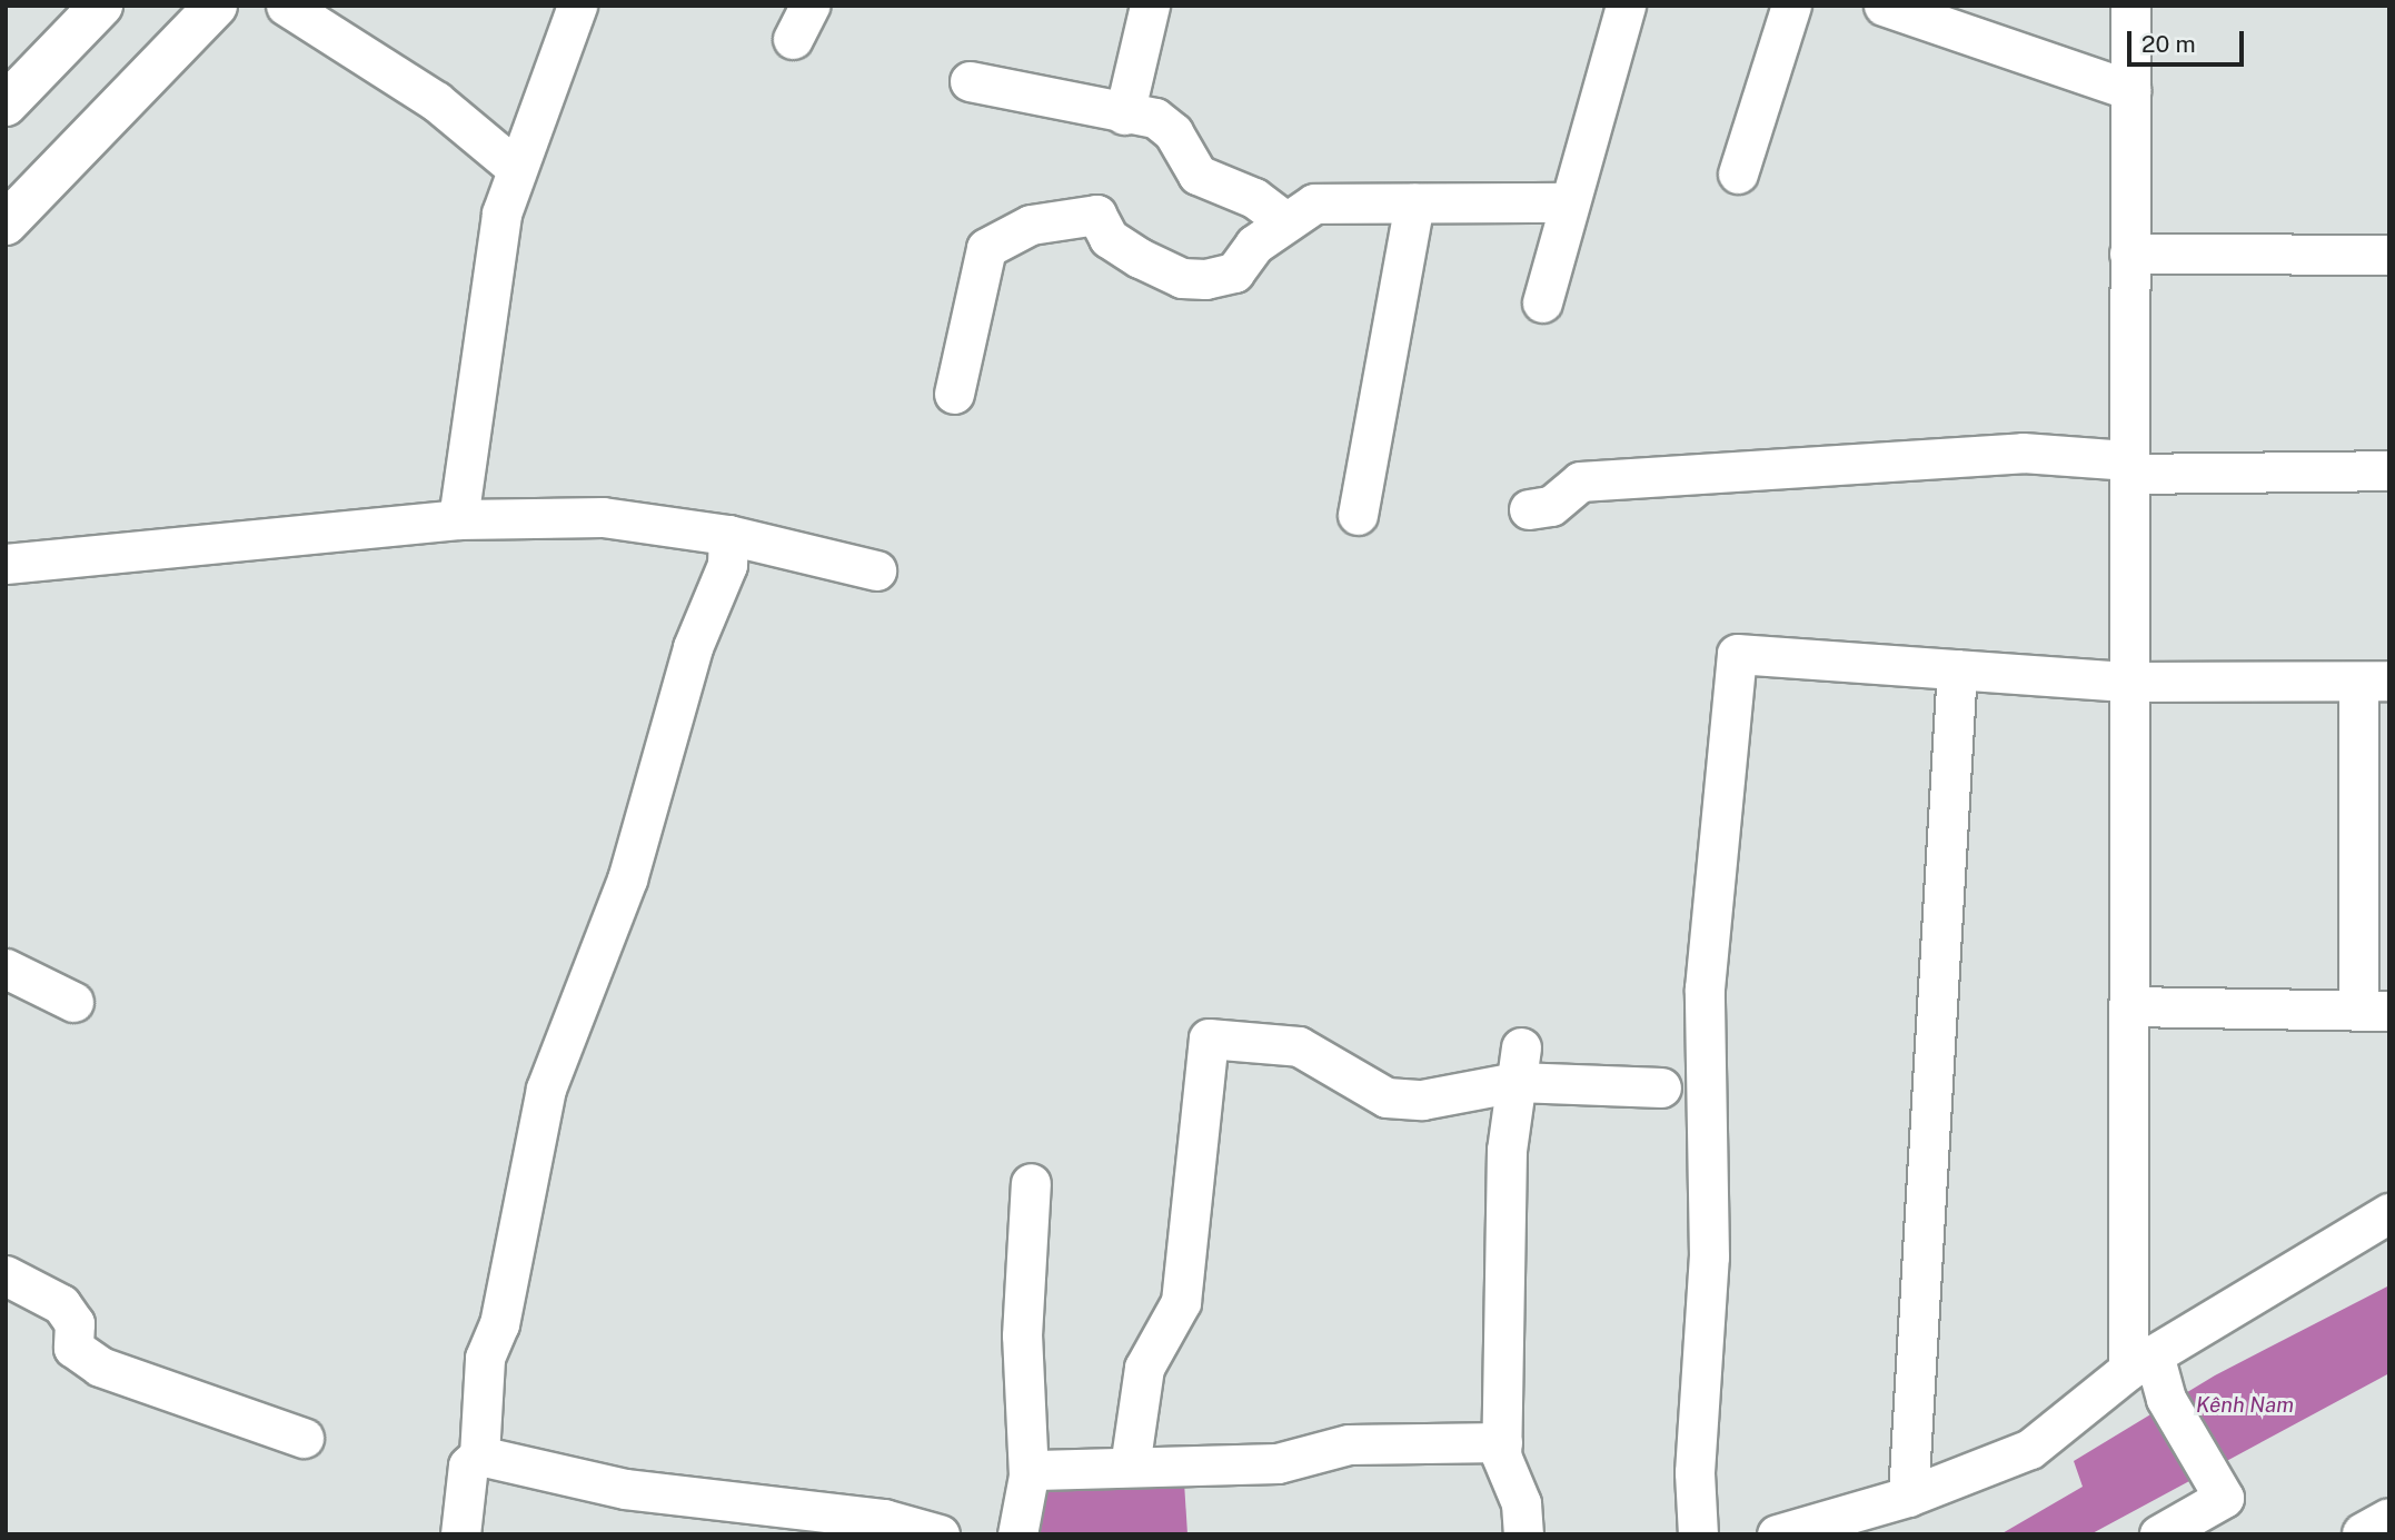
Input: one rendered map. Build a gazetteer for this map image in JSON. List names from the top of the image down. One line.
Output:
{"water":["Kênh Nam"],"scale_bar":"20 m"}
